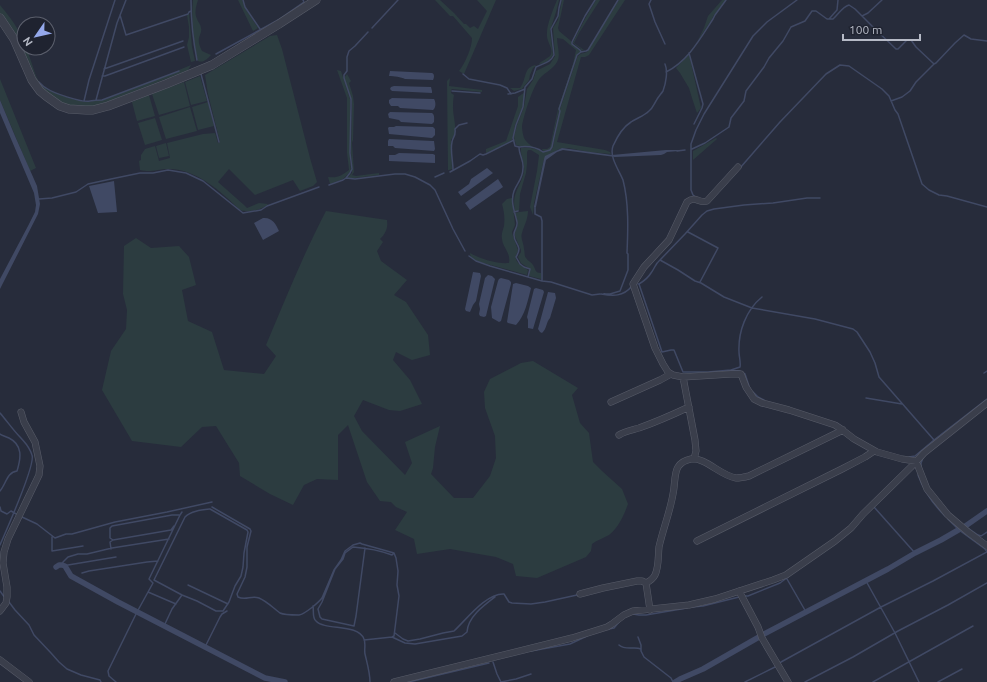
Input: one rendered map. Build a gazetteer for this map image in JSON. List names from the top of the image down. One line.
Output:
{"scale_bar":"100 m","north":"bottom left"}
